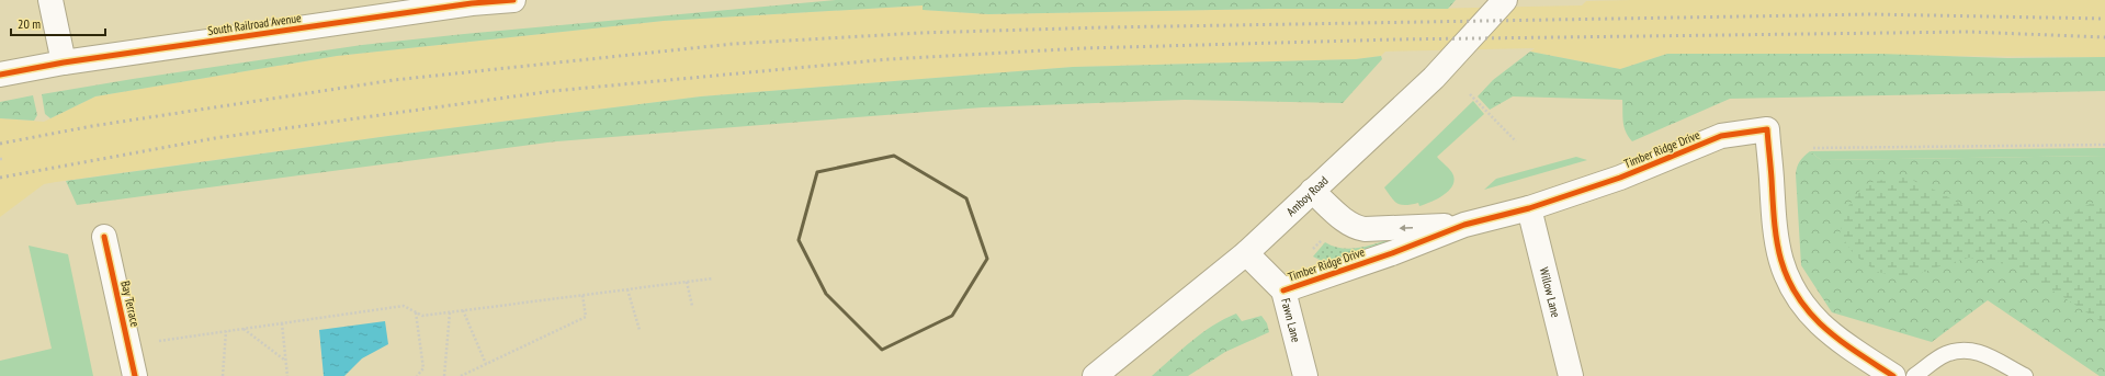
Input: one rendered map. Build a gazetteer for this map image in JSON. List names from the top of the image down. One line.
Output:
{"streets":{"street":["South Railroad Avenue","Timber Ridge Drive","Amboy Road","Willow Lane","Bay Terrace","Fawn Lane"]},"crossings":[["Timber Ridge Drive","Amboy Road"],["Timber Ridge Drive","Willow Lane"],["Timber Ridge Drive","Fawn Lane"],["Amboy Road","Fawn Lane"]],"scale_bar":"20 m"}
